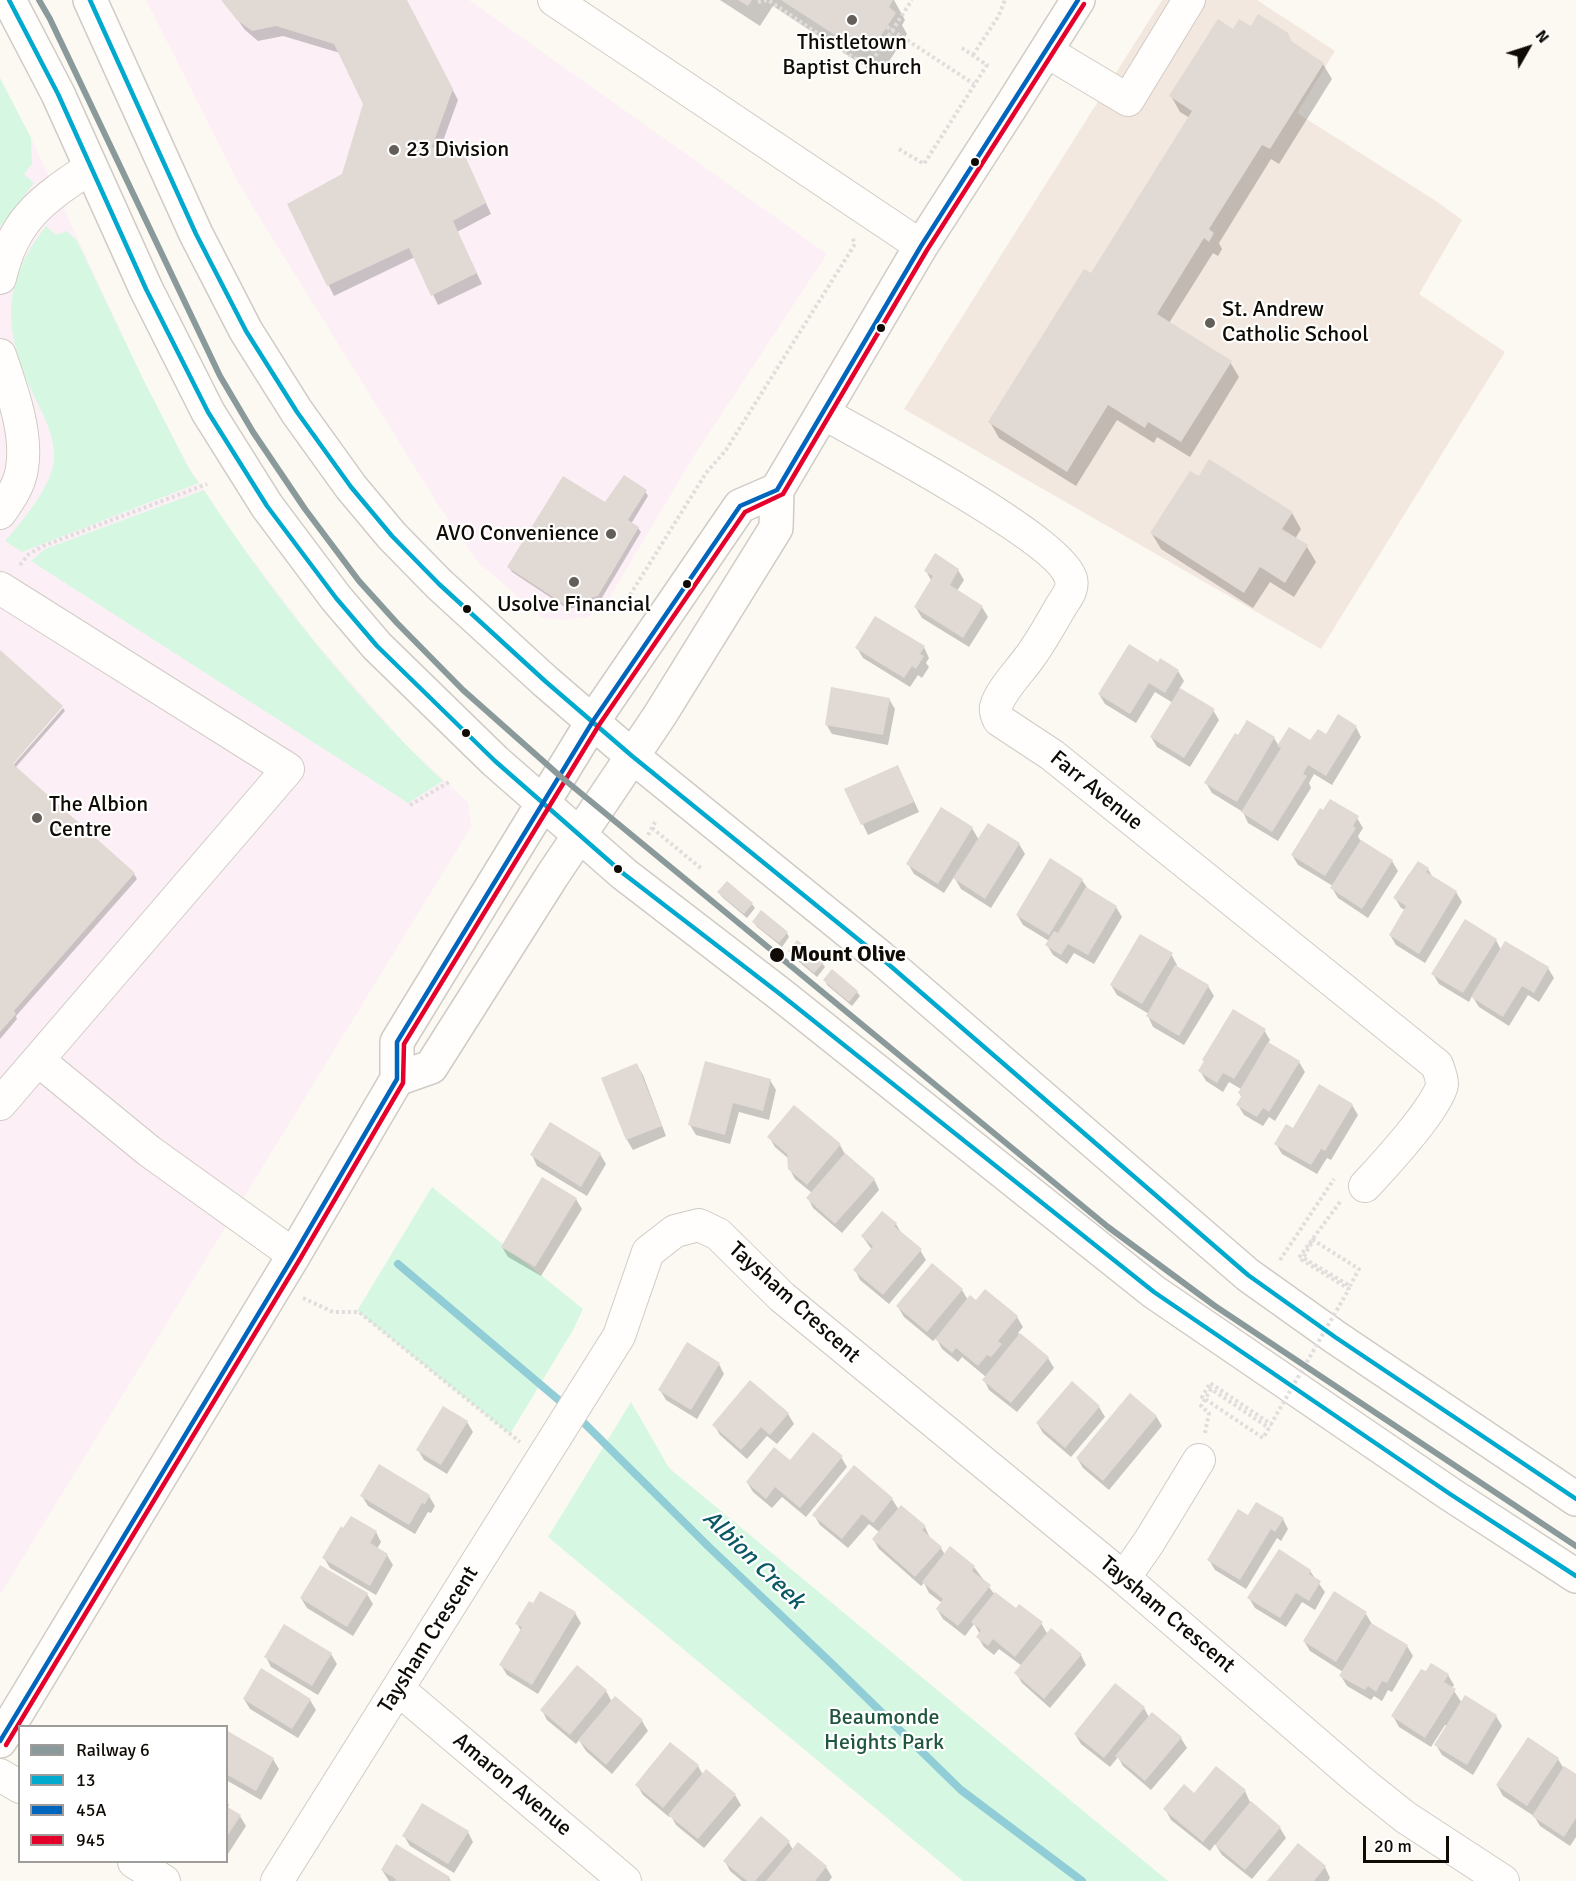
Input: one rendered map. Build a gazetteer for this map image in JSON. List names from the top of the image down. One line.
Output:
{"streets":{"street":["Farr Avenue","Taysham Crescent","Amaron Avenue"]},"crossings":[["Taysham Crescent","Amaron Avenue"]],"water":["Albion Creek"],"parks":["Beaumonde Heights Park"],"places":["Thistletown Baptist Church","23 Division","St. Andrew Catholic School","AVO Convenience","Usolve Financial","The Albion Centre","Mount Olive"],"lines":["rail line 6","transit line 13","transit line 45A","transit line 945"],"legend":["Railway 6","13","45A","945"],"scale_bar":"20 m","north":"top right"}
